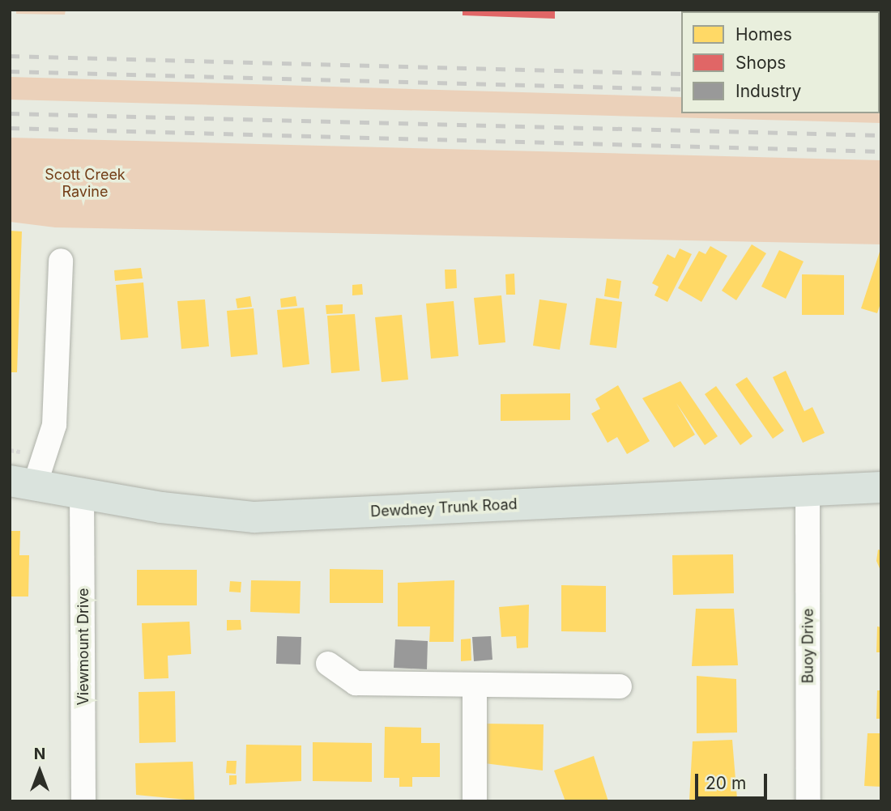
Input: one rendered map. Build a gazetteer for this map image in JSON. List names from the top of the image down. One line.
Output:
{"streets":{"main road":["Dewdney Trunk Road"],"street":["Buoy Drive","Viewmount Drive"]},"crossings":[["Dewdney Trunk Road","Buoy Drive"],["Dewdney Trunk Road","Viewmount Drive"]],"parks":["Scott Creek Ravine"],"legend":["Homes","Shops","Industry"],"scale_bar":"20 m","north":"top"}
